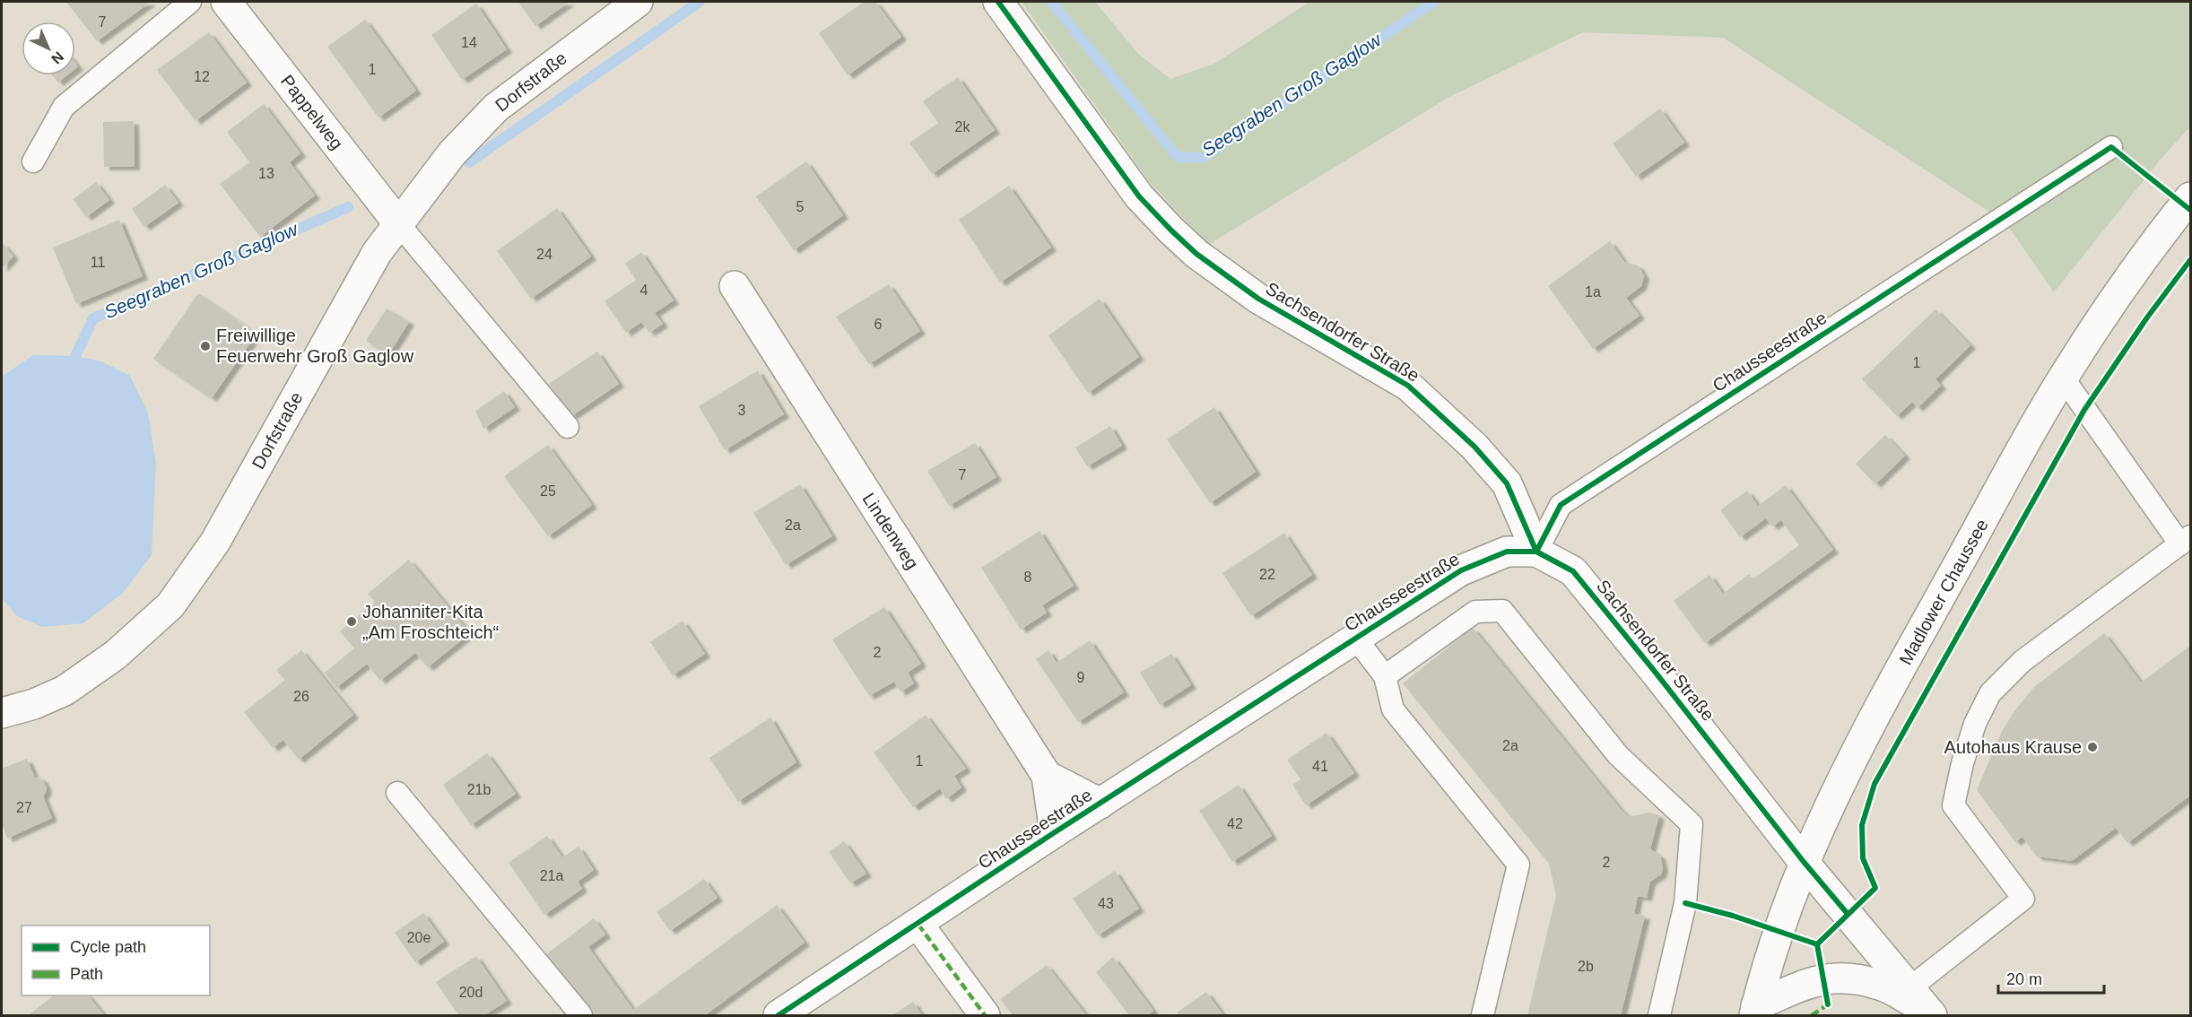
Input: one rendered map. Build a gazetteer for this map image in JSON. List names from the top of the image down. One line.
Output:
{"streets":{"street":["Dorfstraße","Pappelweg","Sachsendorfer Straße","Chausseestraße","Lindenweg","Madlower Chaussee"]},"crossings":[["Dorfstraße","Pappelweg"],["Sachsendorfer Straße","Chausseestraße"],["Sachsendorfer Straße","Madlower Chaussee"],["Chausseestraße","Lindenweg"]],"water":["Seegraben Groß Gaglow"],"places":["Freiwillige Feuerwehr Groß Gaglow","Johanniter-Kita „Am Froschteich“","Autohaus Krause"],"house_numbers":["7","14","1","12","2k","13","5","24","11","4","1a","6","1","3","7","25","2a","22","8","2","9","26","2a","1","41","21b","27","42","2","21a","43","20e","2b","20d"],"legend":["Cycle path","Path"],"scale_bar":"20 m","north":"bottom right"}
